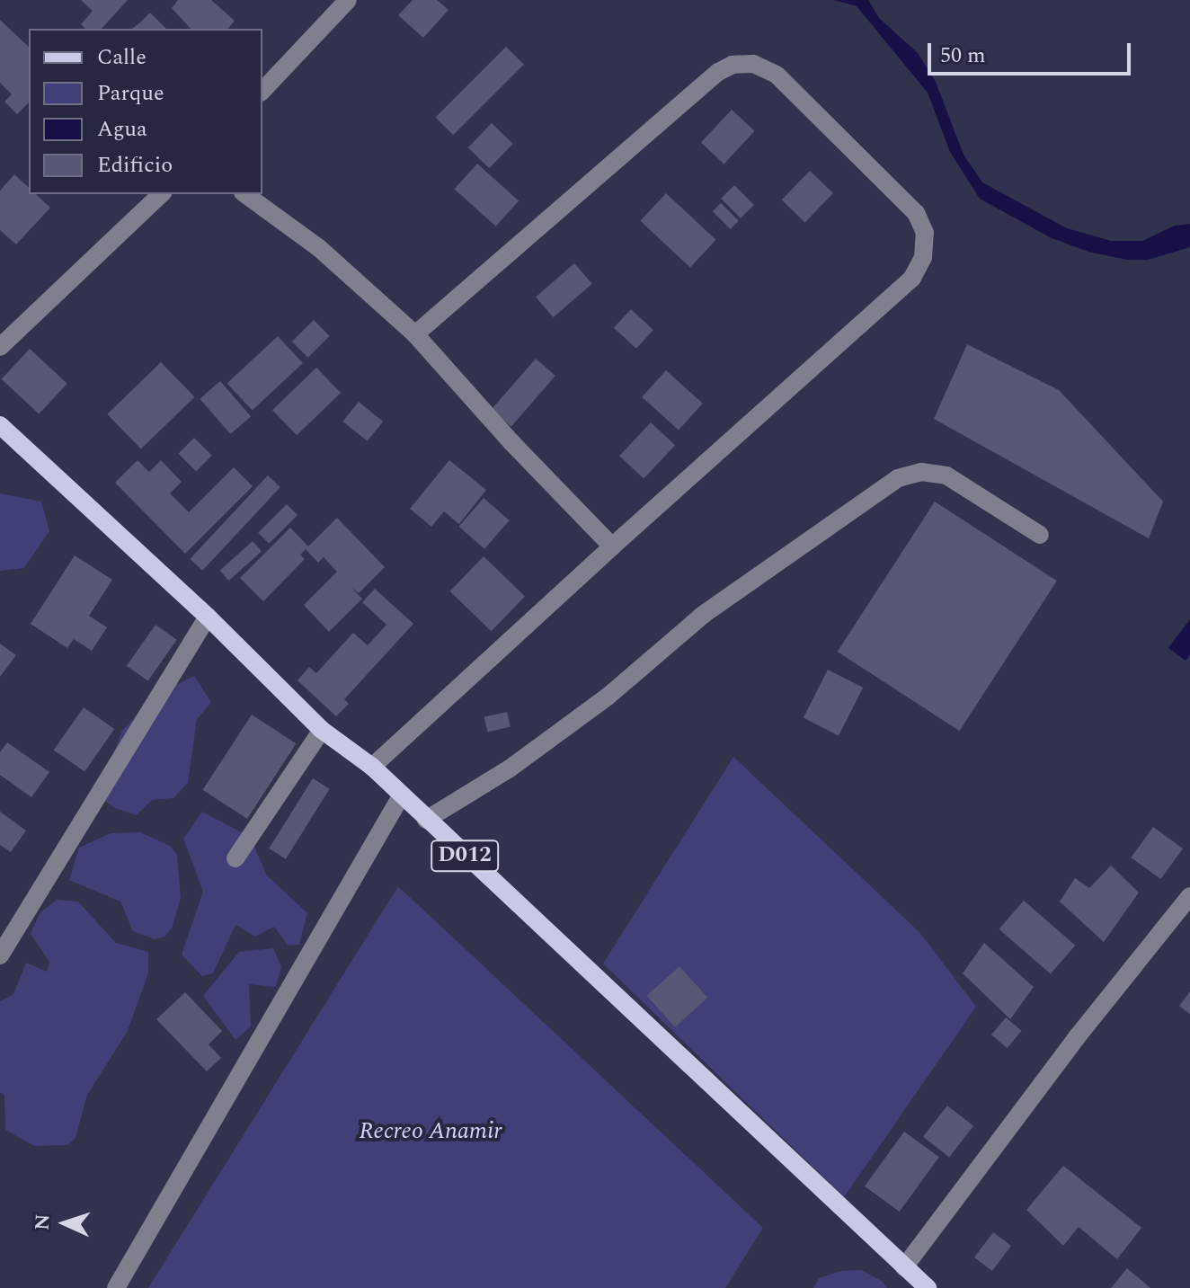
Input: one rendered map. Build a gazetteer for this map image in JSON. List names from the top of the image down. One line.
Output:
{"streets":{"main road":["D012"]},"parks":["Recreo Anamir"],"legend":["Calle","Parque","Agua","Edificio"],"scale_bar":"50 m","north":"left"}
